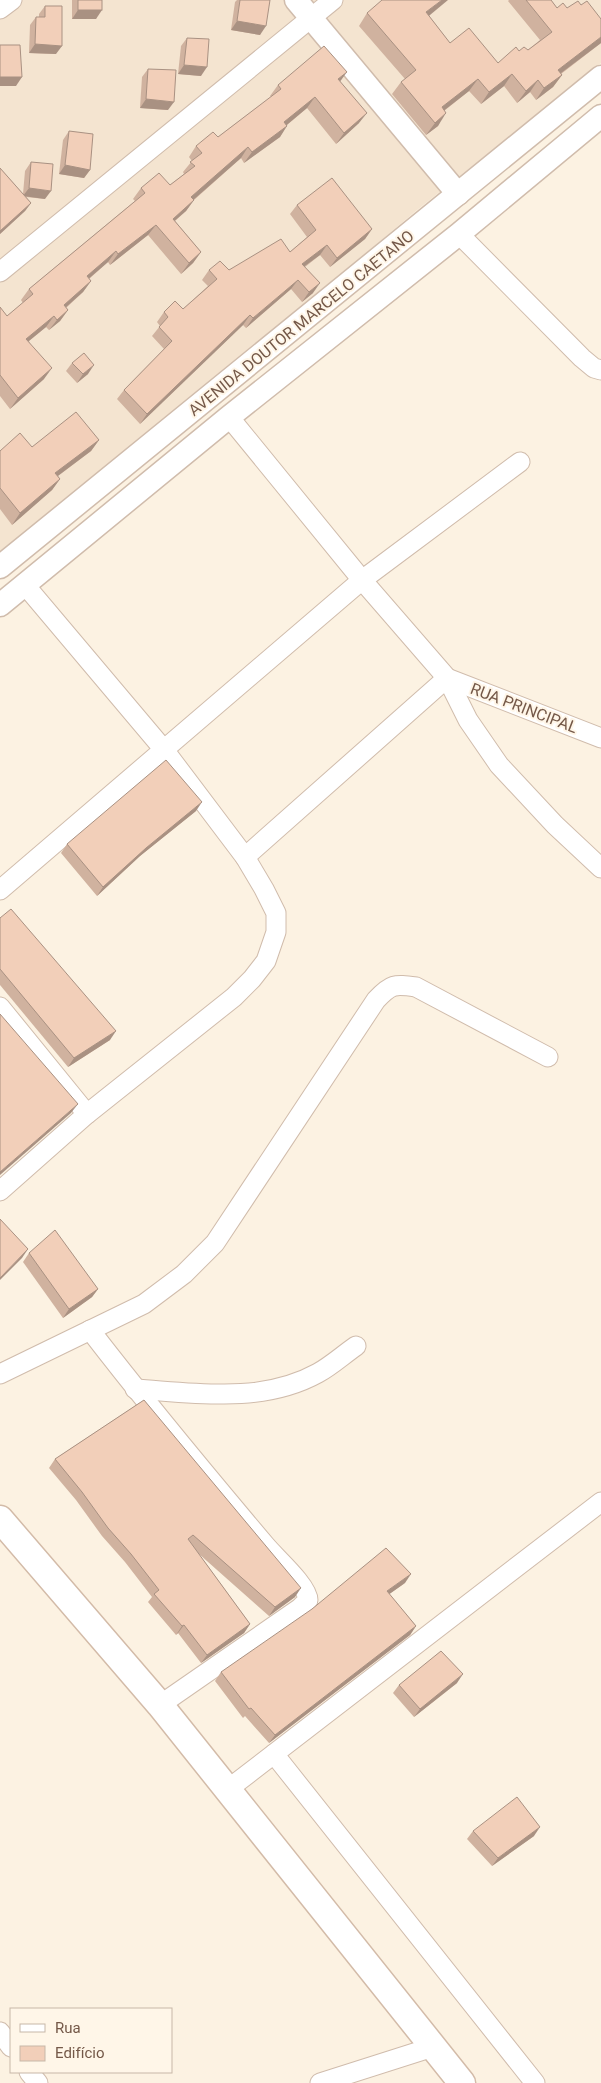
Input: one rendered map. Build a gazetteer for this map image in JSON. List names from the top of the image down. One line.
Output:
{"streets":{"street":["AVENIDA DOUTOR MARCELO CAETANO","RUA PRINCIPAL"]},"legend":["Rua","Edifício"]}
